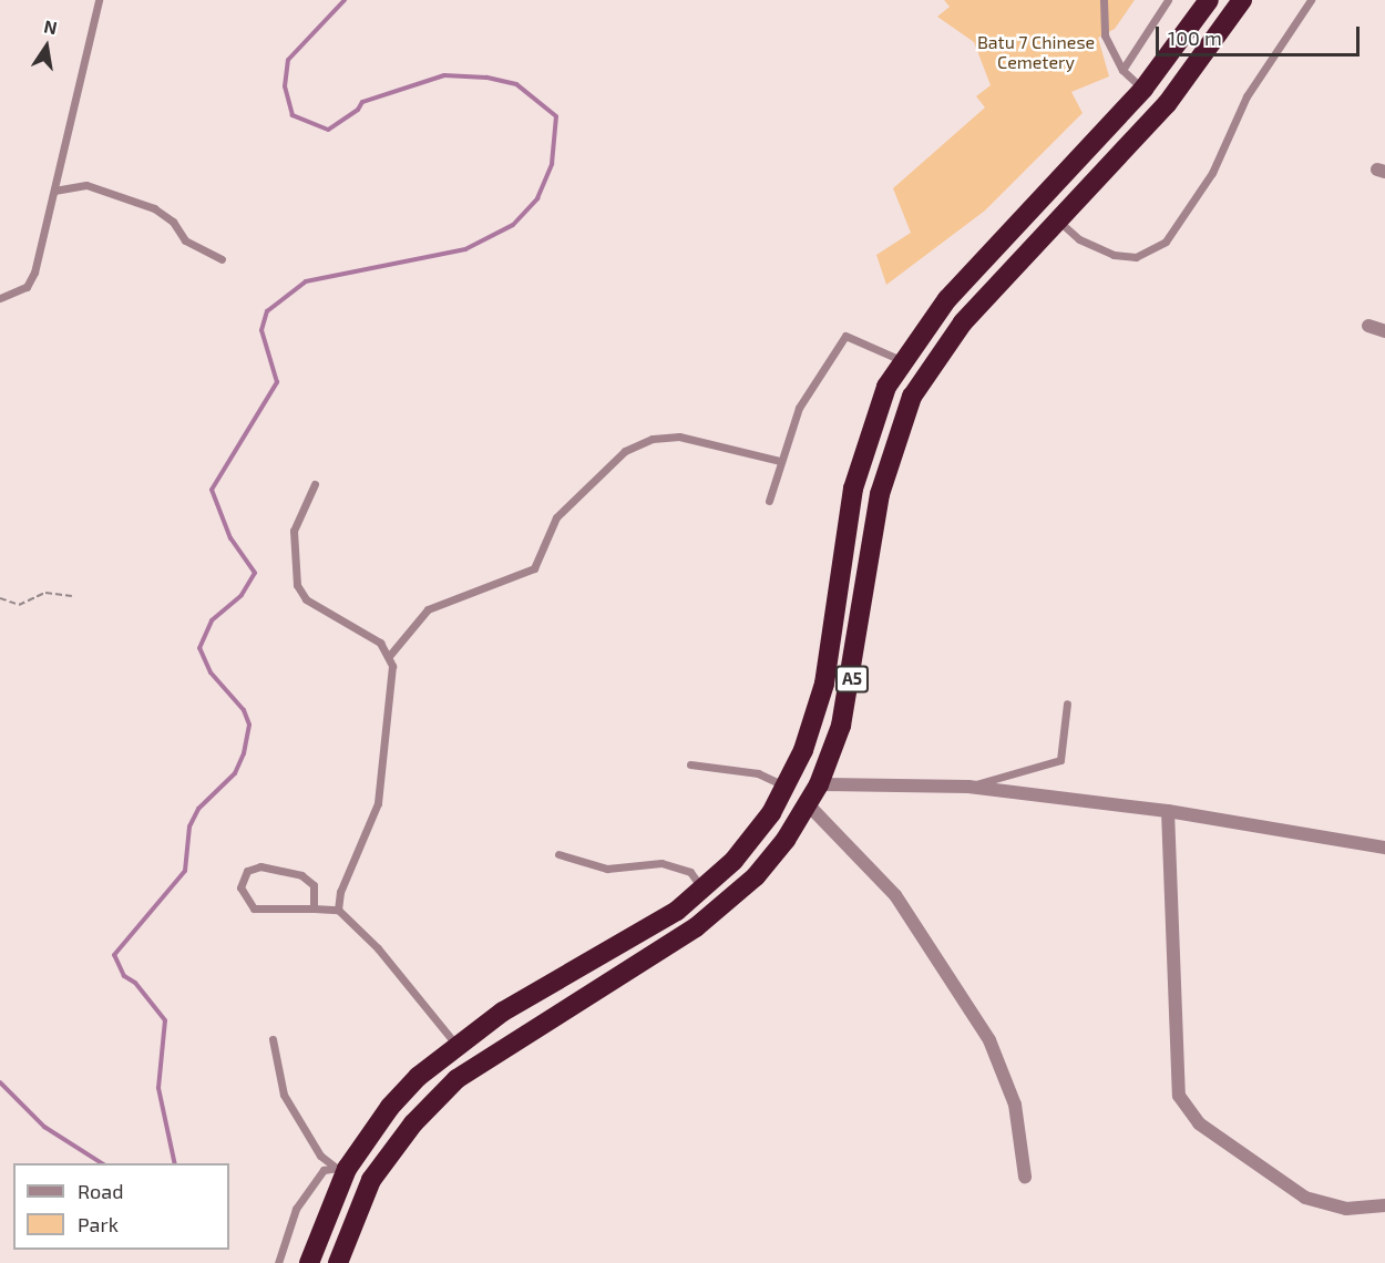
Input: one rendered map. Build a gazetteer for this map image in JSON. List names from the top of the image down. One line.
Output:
{"streets":{"highway":["A5"]},"parks":["Batu 7 Chinese Cemetery"],"legend":["Road","Park"],"scale_bar":"100 m","north":"top"}
